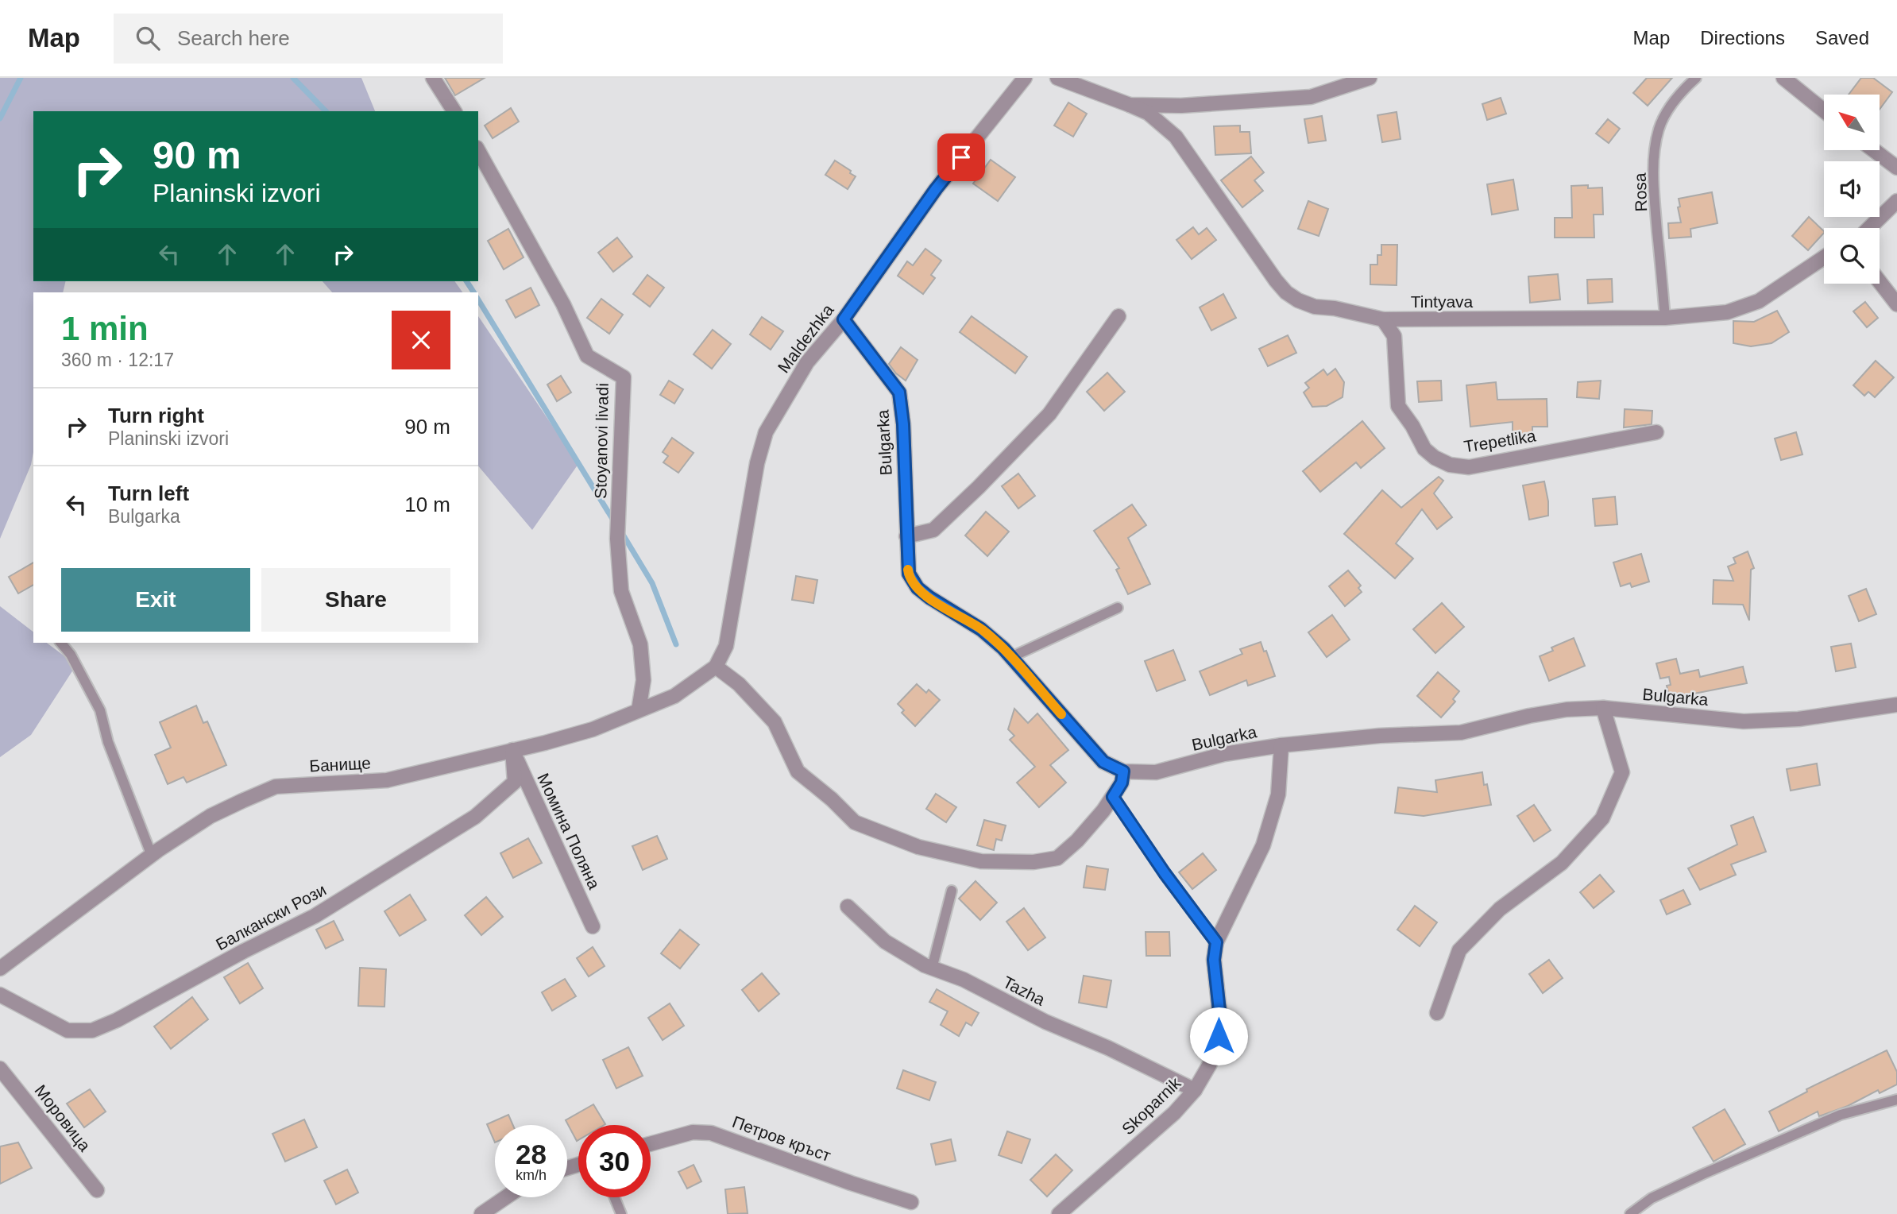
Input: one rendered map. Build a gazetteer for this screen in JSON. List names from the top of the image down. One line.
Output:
{"streets":{"street":["Tintyava","Maldezhka","Stoyanovi livadi","Trepetlika","Bulgarka","Банище","Момина Поляна","Балкански Рози","Tazha","Skoparnik","Моровица","Петров кръст"],"lane":["Rosa"]},"crossings":[["Rosa","Tintyava"],["Tintyava","Trepetlika"],["Maldezhka","Bulgarka"],["Maldezhka","Банище"],["Stoyanovi livadi","Банище"],["Банище","Момина Поляна"],["Банище","Балкански Рози"],["Момина Поляна","Балкански Рози"],["Tazha","Skoparnik"]],"north":"top left","page":{"header":"Map","search":"Search here","nav":["Map","Directions","Saved"],"turn":["90 m","Planinski izvori"],"heading":["1 min","360 m · 12:17"],"list":[{"name":"Turn right","note":"Planinski izvori","value":"90 m"},{"name":"Turn left","note":"Bulgarka","value":"10 m"}],"buttons":["Exit","Share"],"speed":"28 km/h","limit":"30"}}
